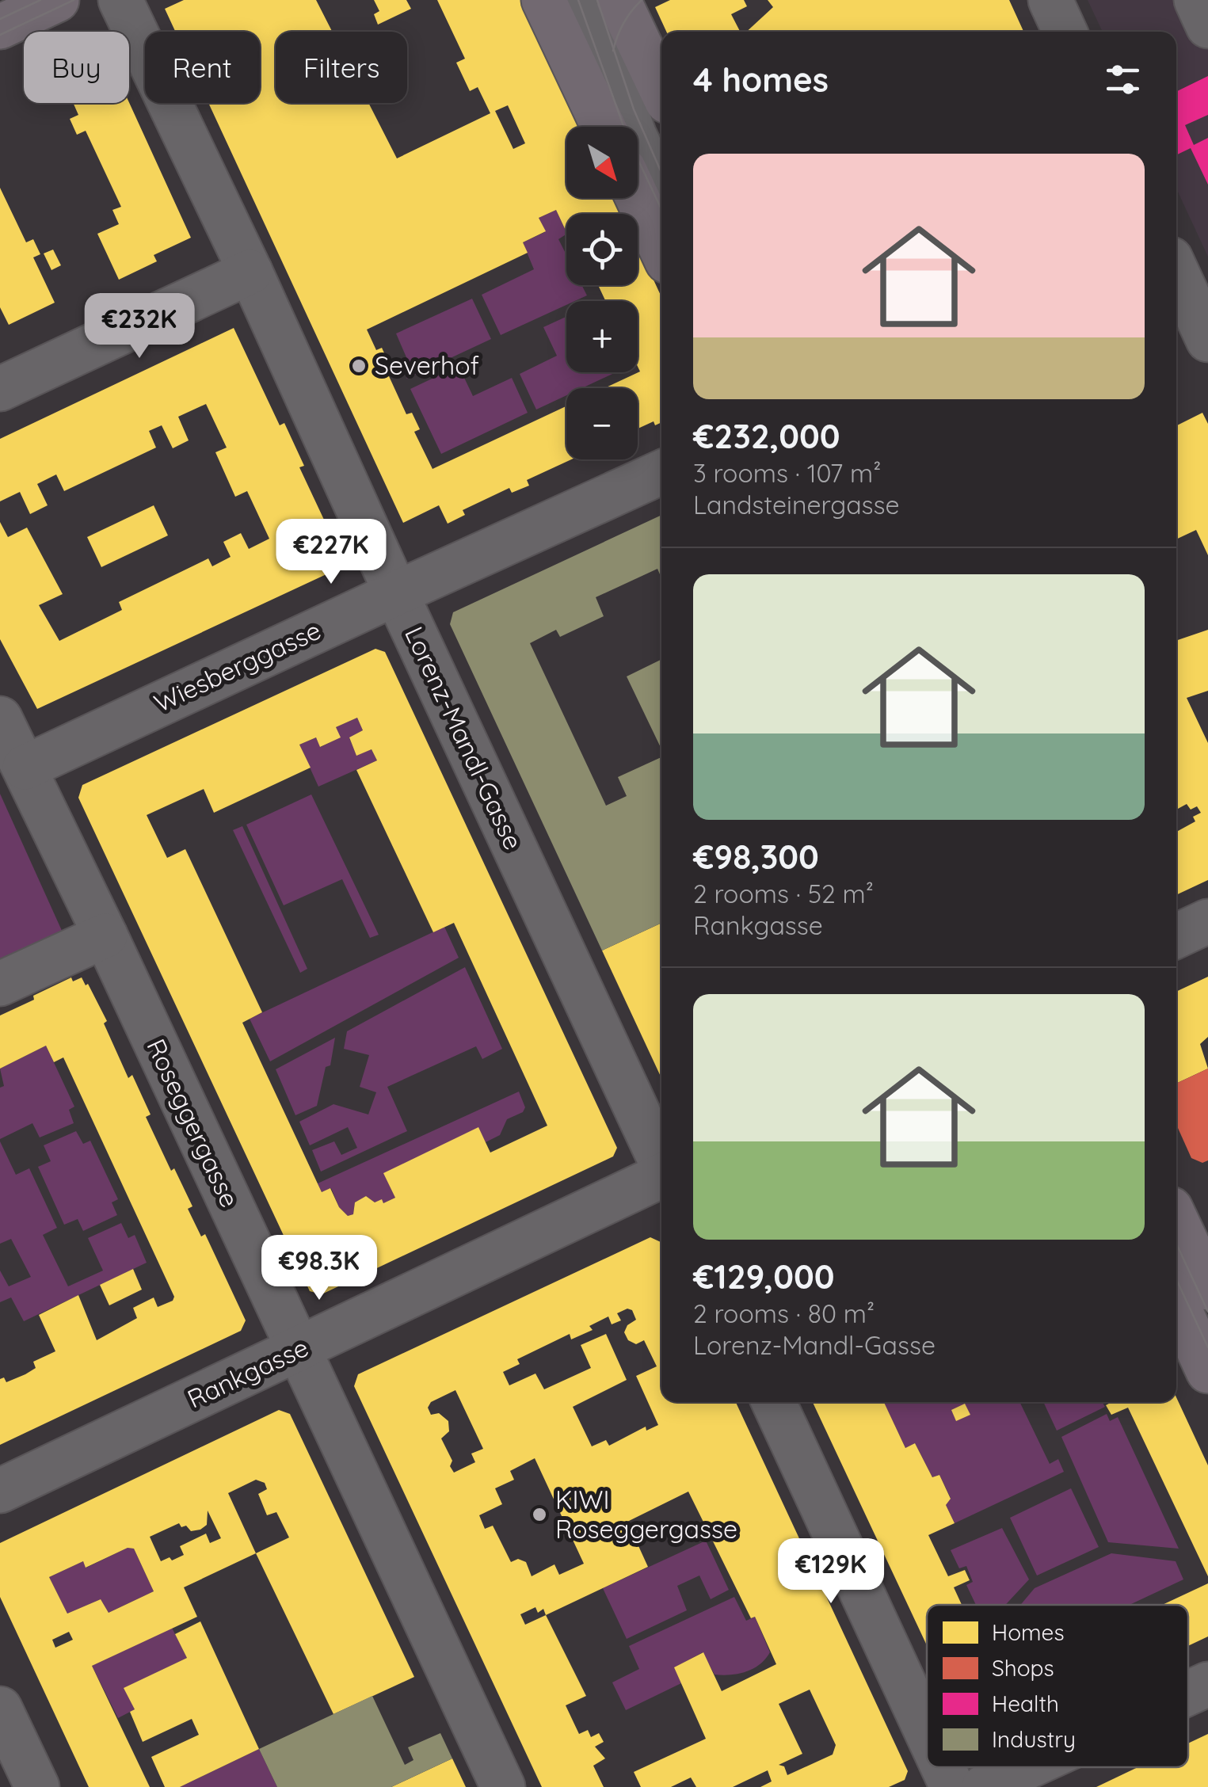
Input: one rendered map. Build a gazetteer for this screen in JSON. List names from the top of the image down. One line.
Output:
{"streets":{"street":["Wiesberggasse","Lorenz-Mandl-Gasse","Roseggergasse","Rankgasse"]},"crossings":[["Wiesberggasse","Lorenz-Mandl-Gasse"],["Wiesberggasse","Roseggergasse"],["Roseggergasse","Rankgasse"]],"places":["Severhof","KIWI Roseggergasse"],"legend":["Homes","Shops","Health","Industry"],"north":"bottom right","page":{"chip":["Buy","Rent","Filters"],"heading":"4 homes","map_buttons":["+","−"],"list":[{"name":"€232,000","note":"3 rooms · 107 m² · Landsteinergasse"},{"name":"€98,300","note":"2 rooms · 52 m² · Rankgasse"},{"name":"€129,000","note":"2 rooms · 80 m² · Lorenz-Mandl-Gasse"}],"price":["€232K","€227K","€98.3K","€129K"]}}
